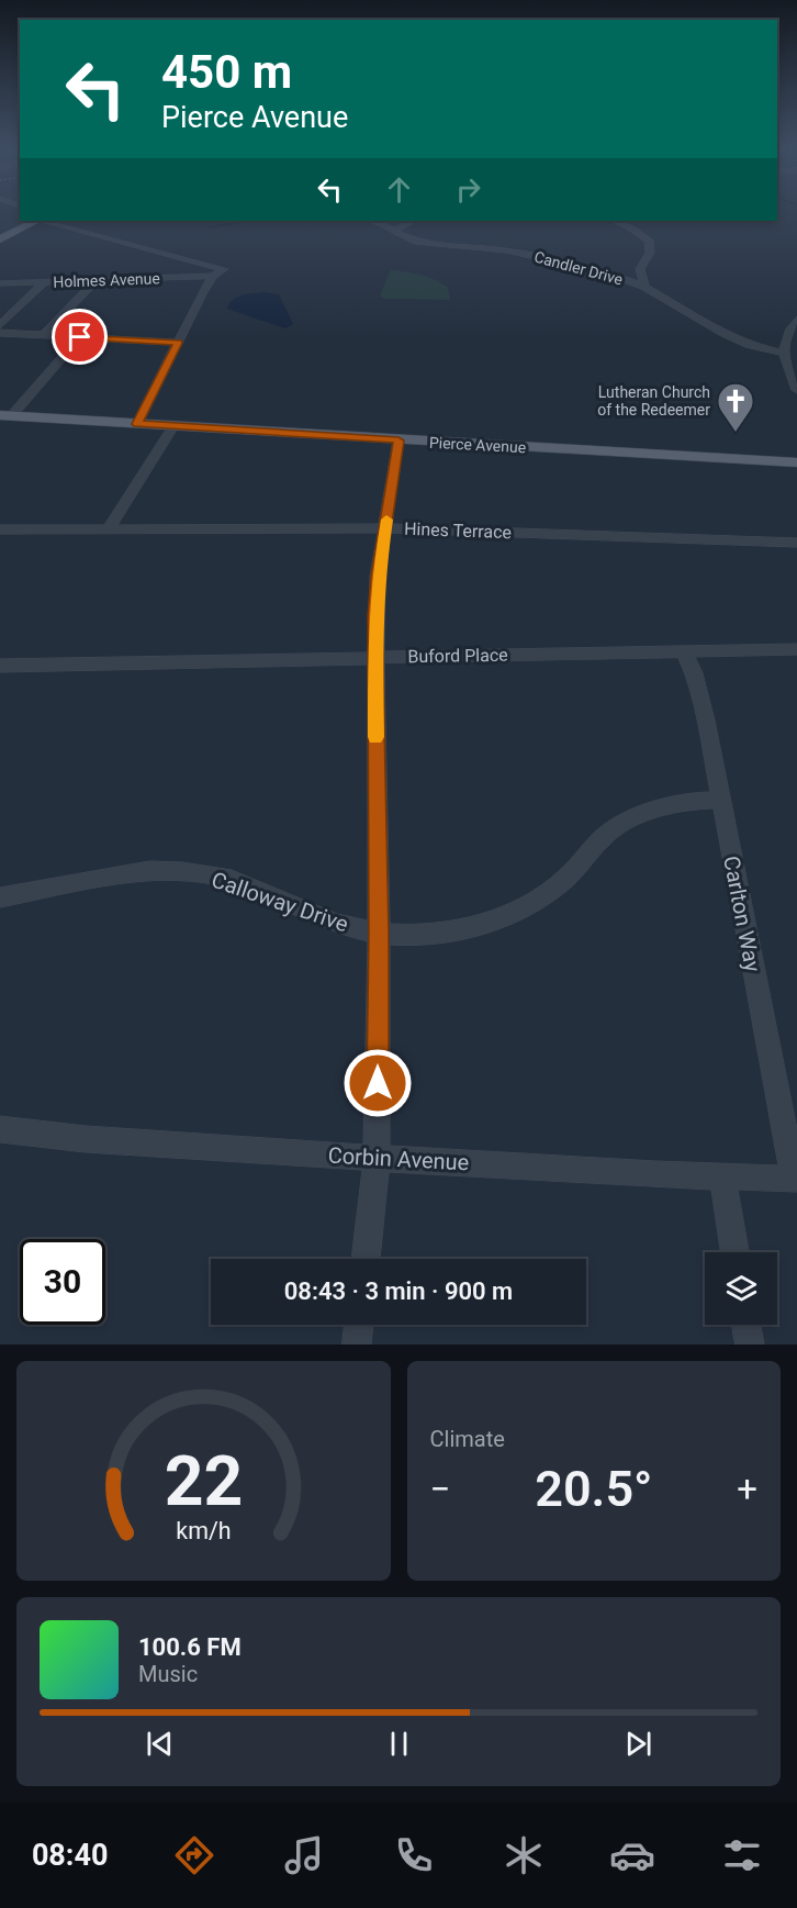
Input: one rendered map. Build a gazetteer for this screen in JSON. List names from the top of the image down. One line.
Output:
{"streets":{"main road":["Pierce Avenue"],"street":["Candler Drive","Holmes Avenue","Hines Terrace","Buford Place","Calloway Drive","Carlton Way","Corbin Avenue"]},"crossings":[["Buford Place","Carlton Way"],["Calloway Drive","Carlton Way"],["Carlton Way","Corbin Avenue"]],"places":{"church":["Lutheran Church of the Redeemer"]},"page":{"turn":["450 m","Pierce Avenue"],"limit":"30","trip":"08:43 · 3 min · 900 m","tile":"Climate","heat":["−","20.5°","+"],"song":["100.6 FM","Music"],"tabs":"08:40","gauge":["22","km/h"]}}
